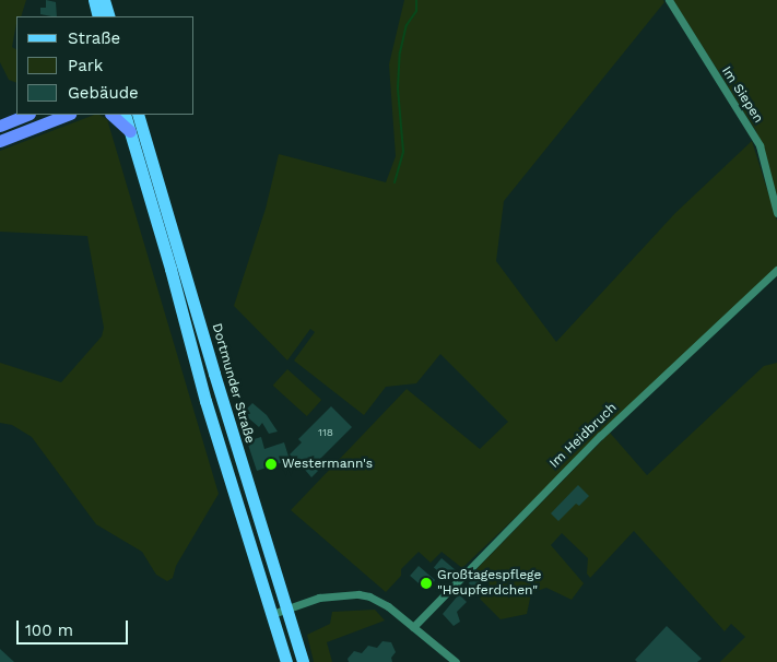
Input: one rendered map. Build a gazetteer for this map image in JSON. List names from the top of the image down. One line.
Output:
{"streets":{"main road":["Dortmunder Straße"],"street":["Im Siepen","Im Heidbruch"]},"places":["Westermann's","Großtagespflege \"Heupferdchen\""],"house_numbers":["118"],"legend":["Straße","Park","Gebäude"],"scale_bar":"100 m"}
